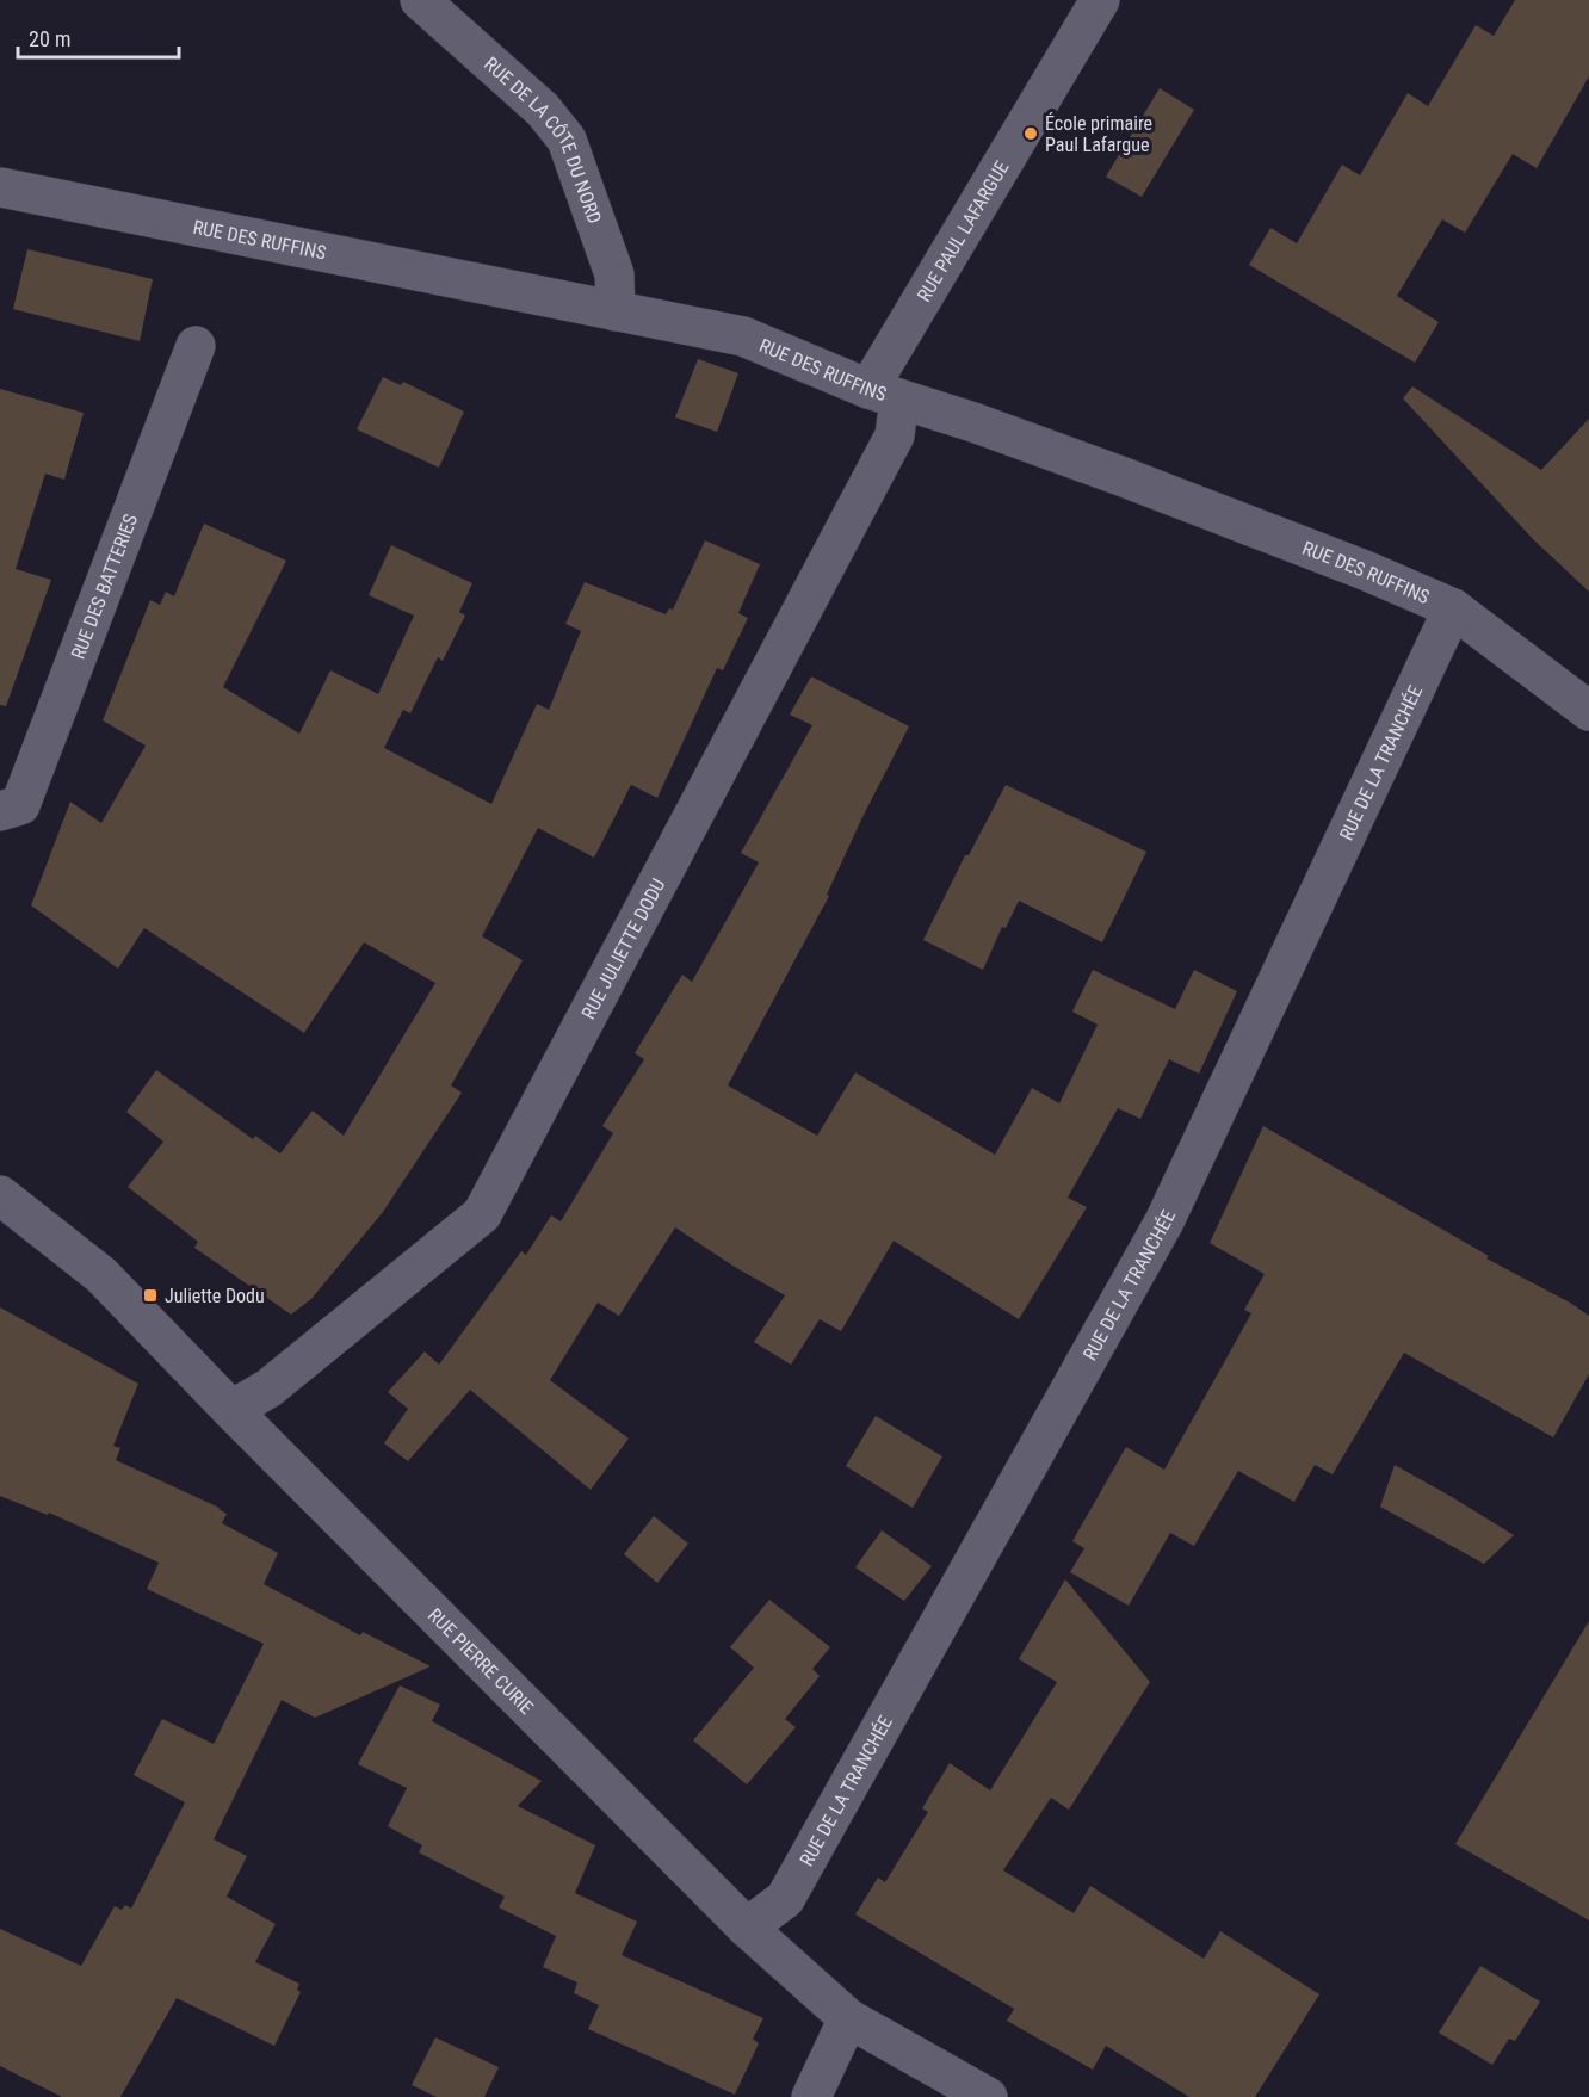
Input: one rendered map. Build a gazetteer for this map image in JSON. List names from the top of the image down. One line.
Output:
{"streets":{"street":["RUE DE LA CÔTE DU NORD","RUE PAUL LAFARGUE","RUE DES RUFFINS","RUE DES BATTERIES","RUE DE LA TRANCHÉE","RUE JULIETTE DODU","RUE PIERRE CURIE"]},"crossings":[["RUE DE LA CÔTE DU NORD","RUE DES RUFFINS"],["RUE PAUL LAFARGUE","RUE DES RUFFINS"],["RUE PAUL LAFARGUE","RUE JULIETTE DODU"],["RUE DES RUFFINS","RUE DE LA TRANCHÉE"],["RUE DES RUFFINS","RUE JULIETTE DODU"],["RUE DE LA TRANCHÉE","RUE PIERRE CURIE"],["RUE JULIETTE DODU","RUE PIERRE CURIE"]],"places":{"other":["École primaire Paul Lafargue"],"transit":["Juliette Dodu"]},"scale_bar":"20 m"}
